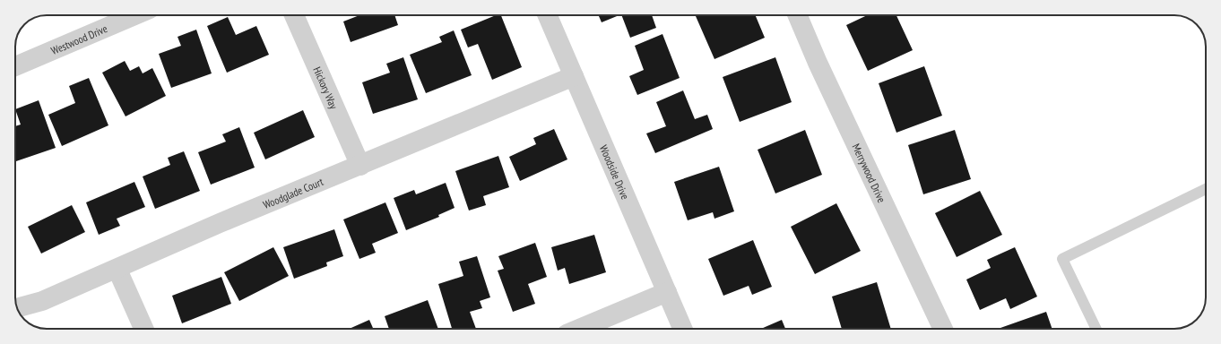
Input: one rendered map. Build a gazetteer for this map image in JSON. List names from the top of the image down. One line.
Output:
{"streets":{"street":["Westwood Drive","Hickory Way","Woodside Drive","Merrywood Drive","Woodglade Court"]},"crossings":[["Hickory Way","Woodglade Court"],["Woodside Drive","Woodglade Court"]]}
